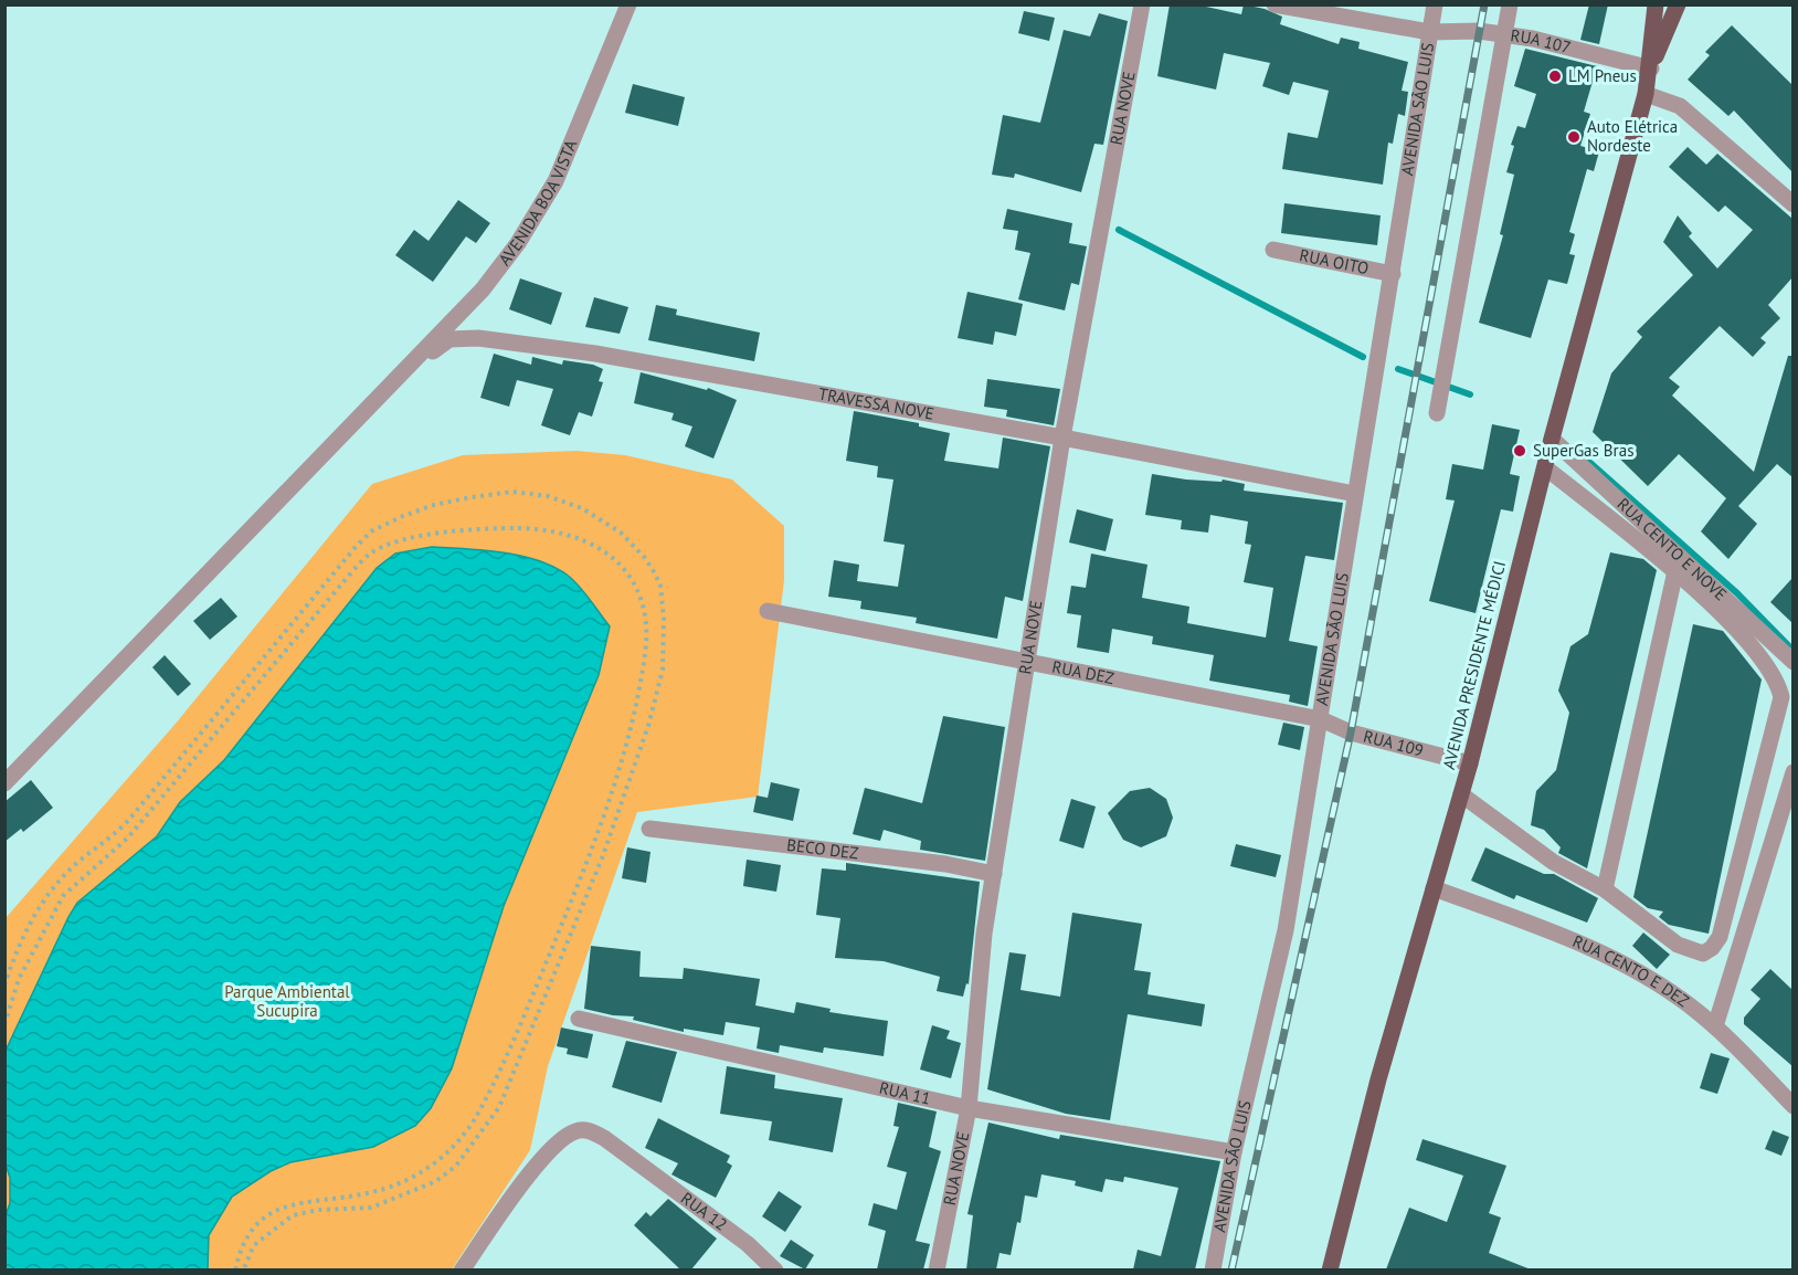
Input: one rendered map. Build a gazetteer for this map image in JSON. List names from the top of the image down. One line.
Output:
{"streets":{"main road":["AVENIDA PRESIDENTE MÉDICI"],"street":["RUA 107","RUA NOVE","AVENIDA SÃO LUIS","AVENIDA BOA VISTA","RUA OITO","TRAVESSA NOVE","RUA CENTO E NOVE","RUA DEZ","RUA 109","BECO DEZ","RUA CENTO E DEZ","RUA 11","RUA 12"]},"crossings":[["RUA 107","AVENIDA SÃO LUIS"],["RUA 107","AVENIDA PRESIDENTE MÉDICI"],["RUA NOVE","TRAVESSA NOVE"],["RUA NOVE","RUA DEZ"],["RUA NOVE","BECO DEZ"],["RUA NOVE","RUA 11"],["AVENIDA SÃO LUIS","RUA OITO"],["AVENIDA SÃO LUIS","TRAVESSA NOVE"],["AVENIDA SÃO LUIS","RUA DEZ"],["AVENIDA SÃO LUIS","RUA 109"],["AVENIDA SÃO LUIS","RUA 11"],["AVENIDA BOA VISTA","TRAVESSA NOVE"],["RUA CENTO E NOVE","AVENIDA PRESIDENTE MÉDICI"],["AVENIDA PRESIDENTE MÉDICI","RUA 109"],["AVENIDA PRESIDENTE MÉDICI","RUA CENTO E DEZ"],["RUA DEZ","RUA 109"]],"parks":["Parque Ambiental Sucupira"],"places":["LM Pneus","Auto Elétrica Nordeste","SuperGas Bras"]}
